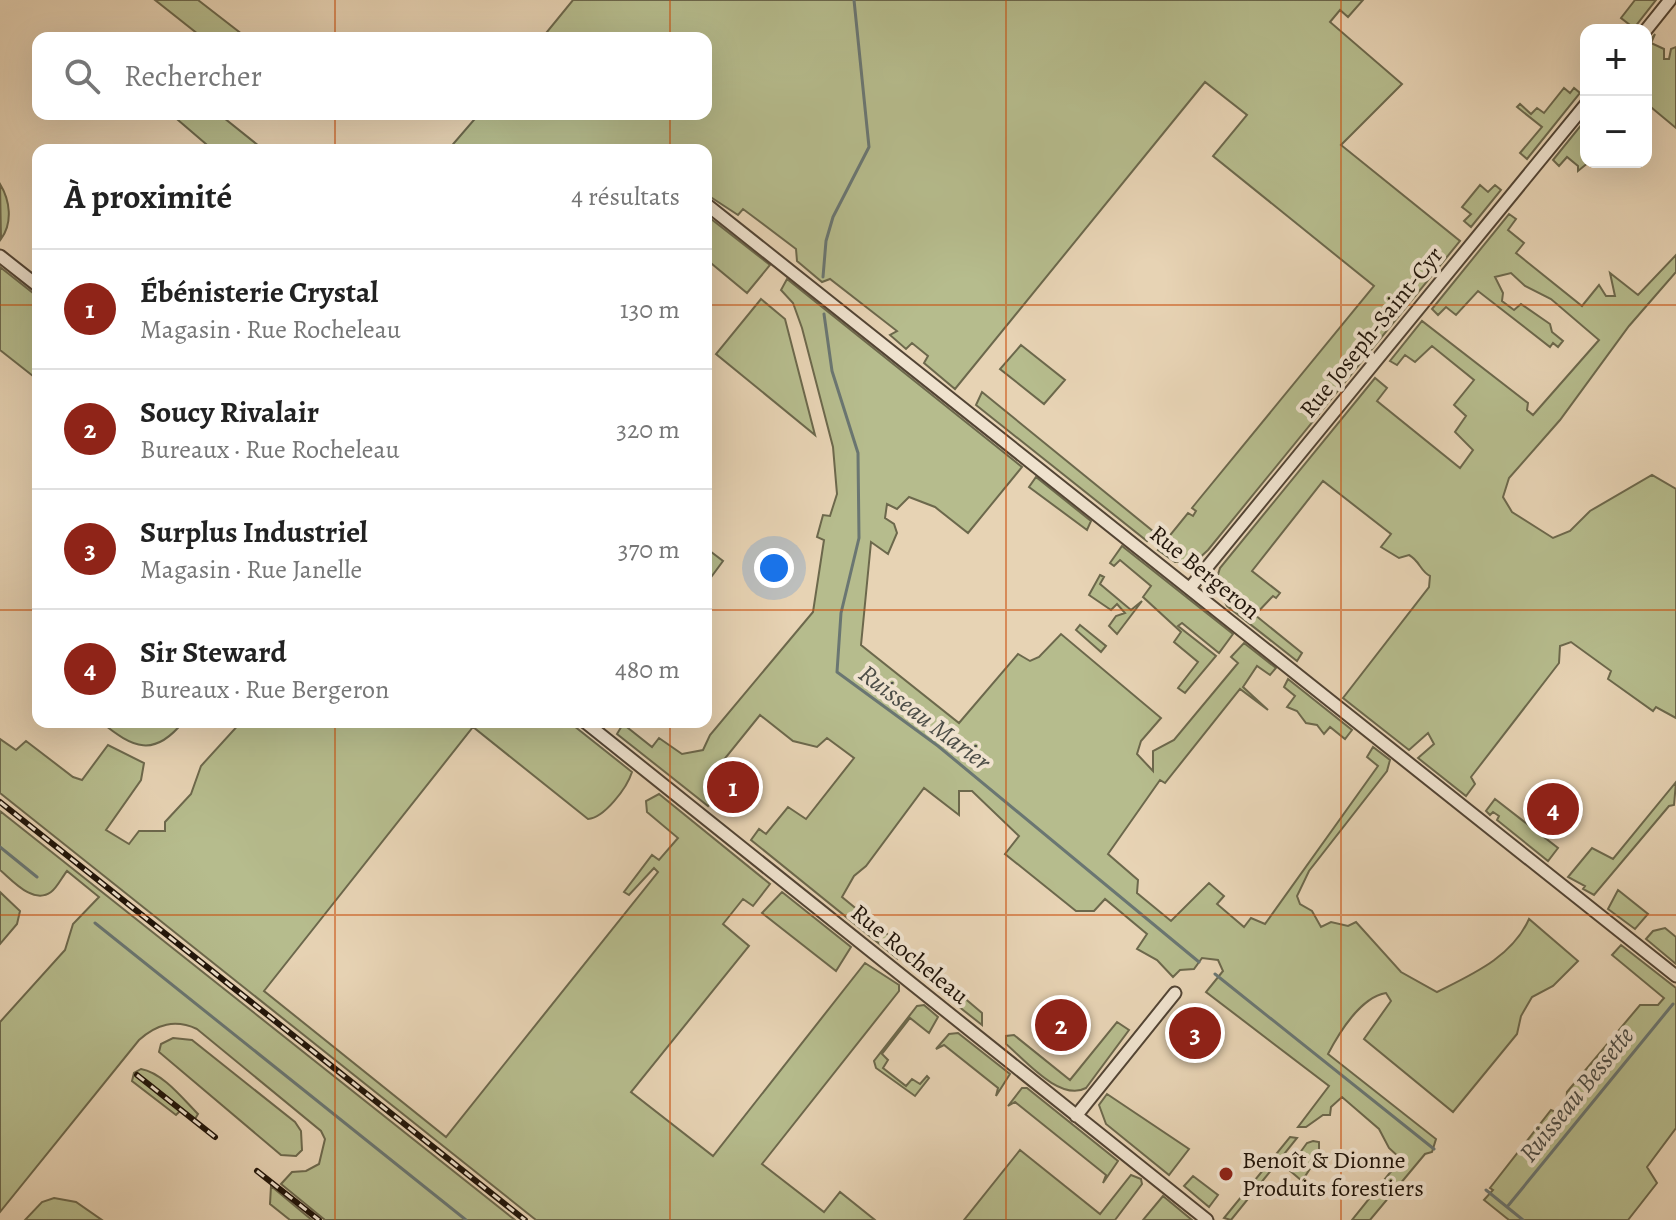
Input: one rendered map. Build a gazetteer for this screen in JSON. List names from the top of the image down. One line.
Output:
{"streets":{"street":["Rue Joseph-Saint-Cyr","Rue Bergeron","Rue Rocheleau"]},"crossings":[["Rue Joseph-Saint-Cyr","Rue Bergeron"]],"water":["Ruisseau Marier","Ruisseau Bessette"],"places":["Benoît & Dionne Produits forestiers"],"page":{"map_buttons":["+","−"],"search":"Rechercher","heading":["À proximité","4 résultats"],"list":[{"mark":"1","name":"Ébénisterie Crystal","note":"Magasin · Rue Rocheleau","value":"130 m"},{"mark":"2","name":"Soucy Rivalair","note":"Bureaux · Rue Rocheleau","value":"320 m"},{"mark":"3","name":"Surplus Industriel","note":"Magasin · Rue Janelle","value":"370 m"},{"mark":"4","name":"Sir Steward","note":"Bureaux · Rue Bergeron","value":"480 m"}],"pins":["1","4","2","3"]}}
